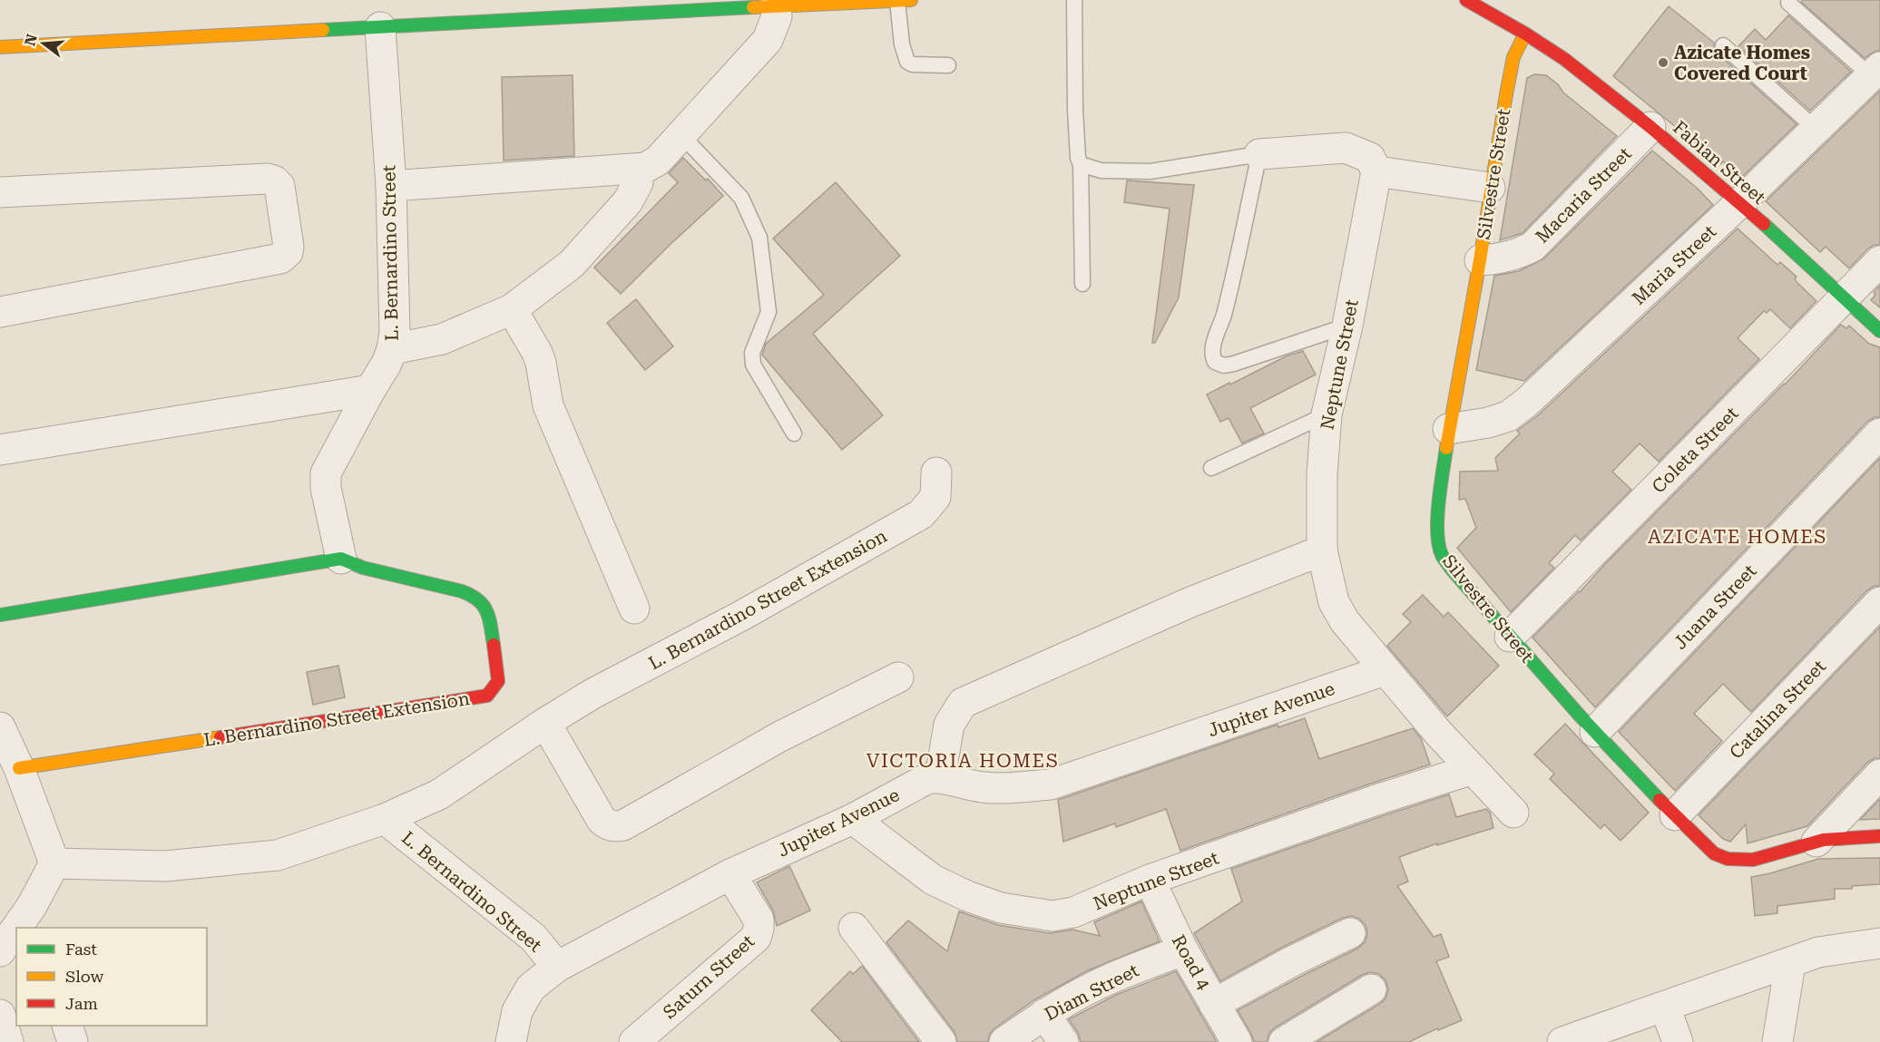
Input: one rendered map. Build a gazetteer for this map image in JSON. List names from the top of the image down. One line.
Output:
{"streets":{"street":["Fabian Street","Silvestre Street","Macaria Street","L. Bernardino Street","Maria Street","Neptune Street","Coleta Street","L. Bernardino Street Extension","Juana Street","Jupiter Avenue","Catalina Street","Road 4","Saturn Street","Diam Street"]},"crossings":[["Fabian Street","Silvestre Street"],["Fabian Street","Macaria Street"],["Fabian Street","Maria Street"],["Fabian Street","Coleta Street"],["Silvestre Street","Macaria Street"],["Silvestre Street","Maria Street"],["Silvestre Street","Coleta Street"],["Silvestre Street","Juana Street"],["Silvestre Street","Catalina Street"],["L. Bernardino Street","L. Bernardino Street Extension"],["L. Bernardino Street","Jupiter Avenue"],["Neptune Street","Jupiter Avenue"],["Neptune Street","Road 4"],["Jupiter Avenue","Saturn Street"],["Road 4","Diam Street"]],"districts":["AZICATE HOMES","VICTORIA HOMES"],"places":["Azicate Homes Covered Court"],"legend":["Fast","Slow","Jam"],"north":"left"}
